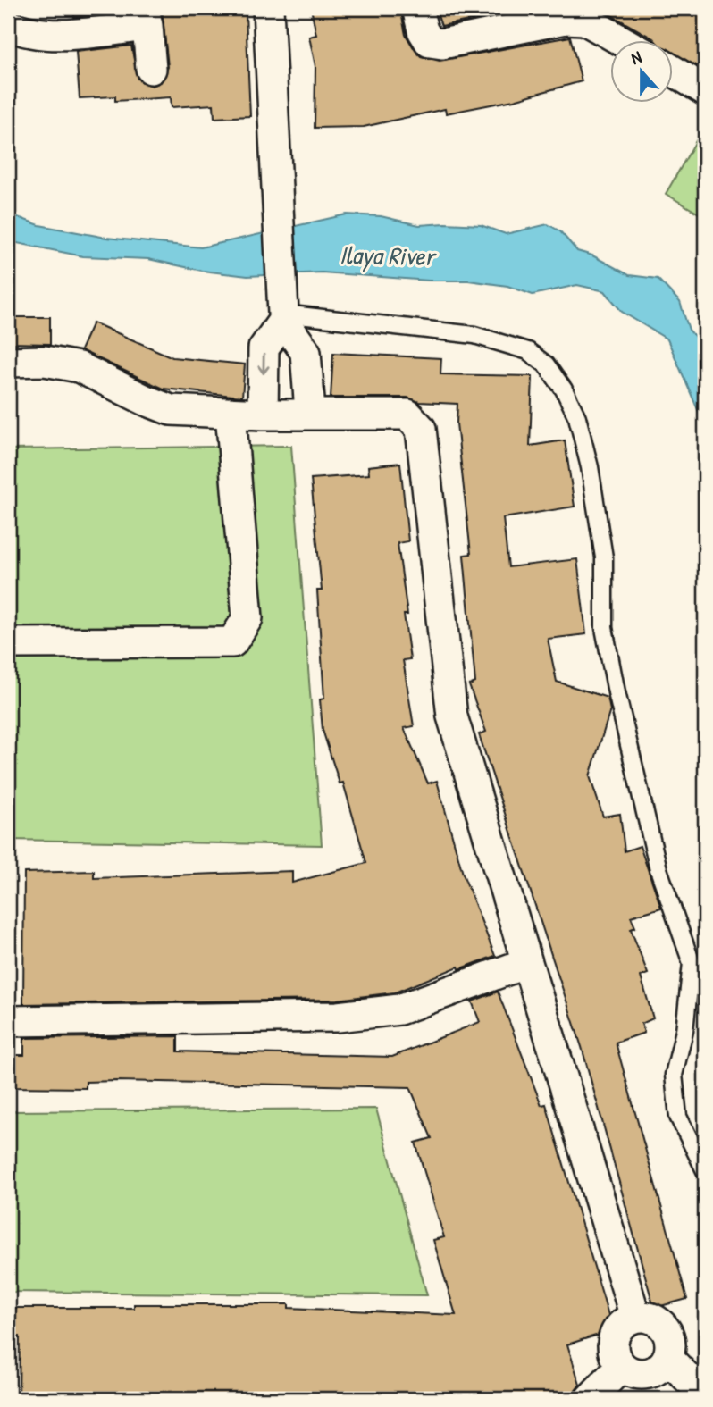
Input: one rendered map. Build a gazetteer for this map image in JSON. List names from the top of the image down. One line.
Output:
{"water":["Ilaya River"],"north":"top"}
